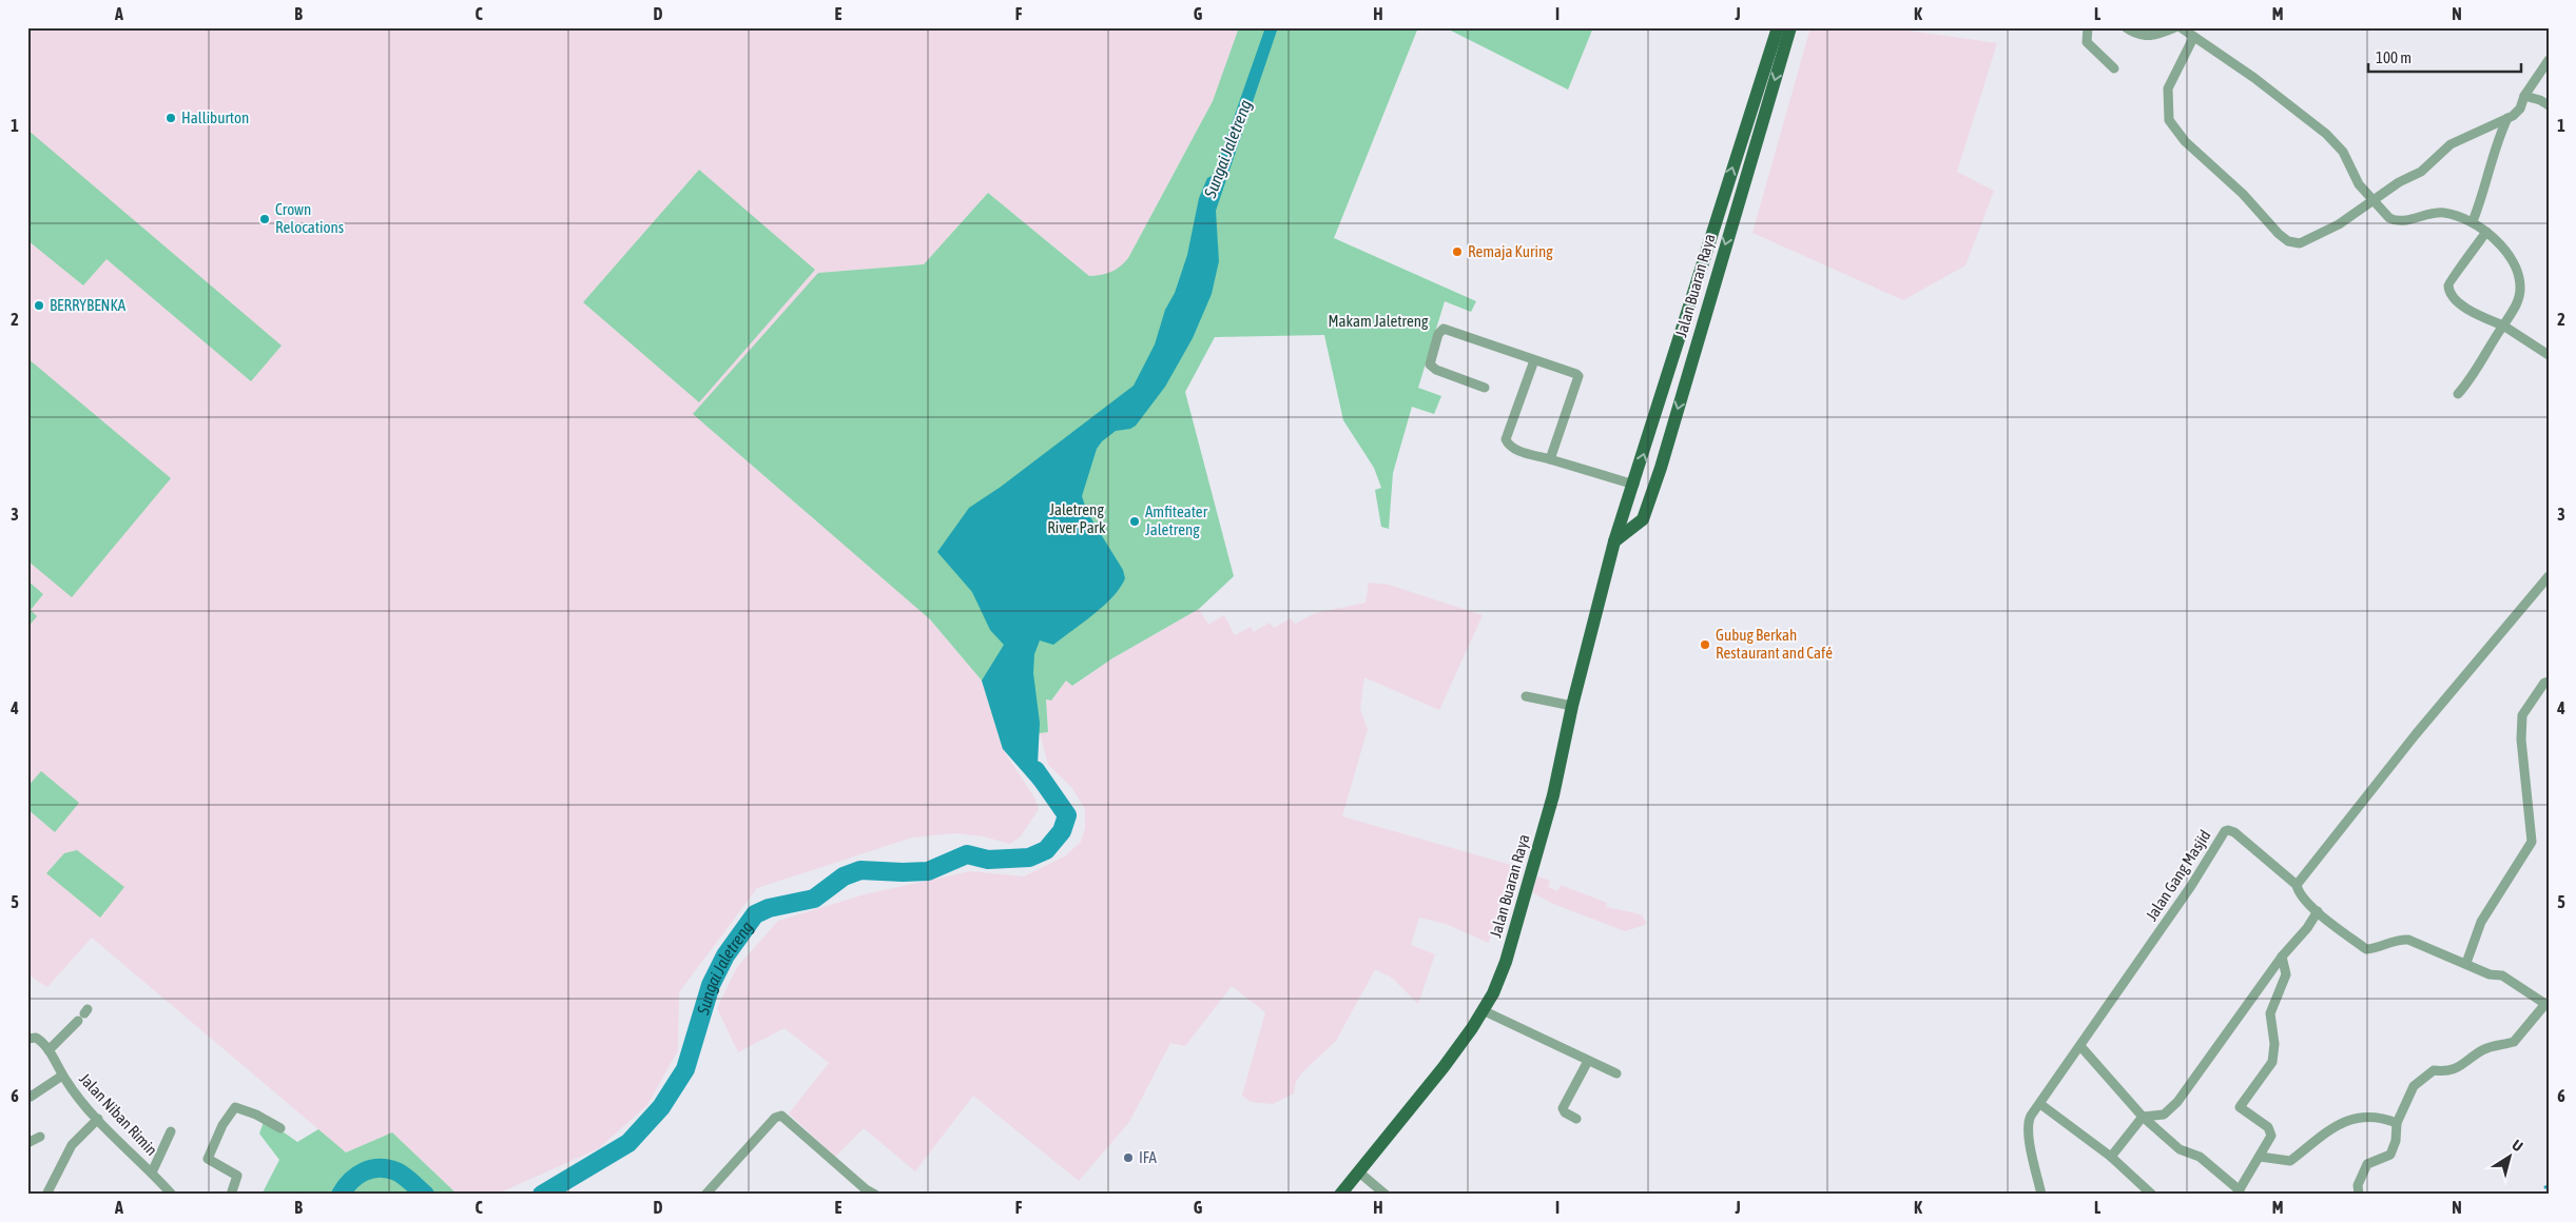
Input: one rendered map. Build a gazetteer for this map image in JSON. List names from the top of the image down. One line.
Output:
{"streets":{"main road":["Jalan Buaran Raya"],"street":["Jalan Gang Masjid","Jalan Niban Rimin"]},"water":["Sungai Jaletreng"],"parks":["Makam Jaletreng","Jaletreng River Park"],"places":["Halliburton","Crown Relocations","Remaja Kuring","BERRYBENKA","Amfiteater Jaletreng","Gubug Berkah Restaurant and Café","IFA"],"scale_bar":"100 m","north":"top right","grid":{"columns":["A","B","C","D","E","F","G","H","I","J","K","L","M","N"],"rows":["1","2","3","4","5","6"]}}
